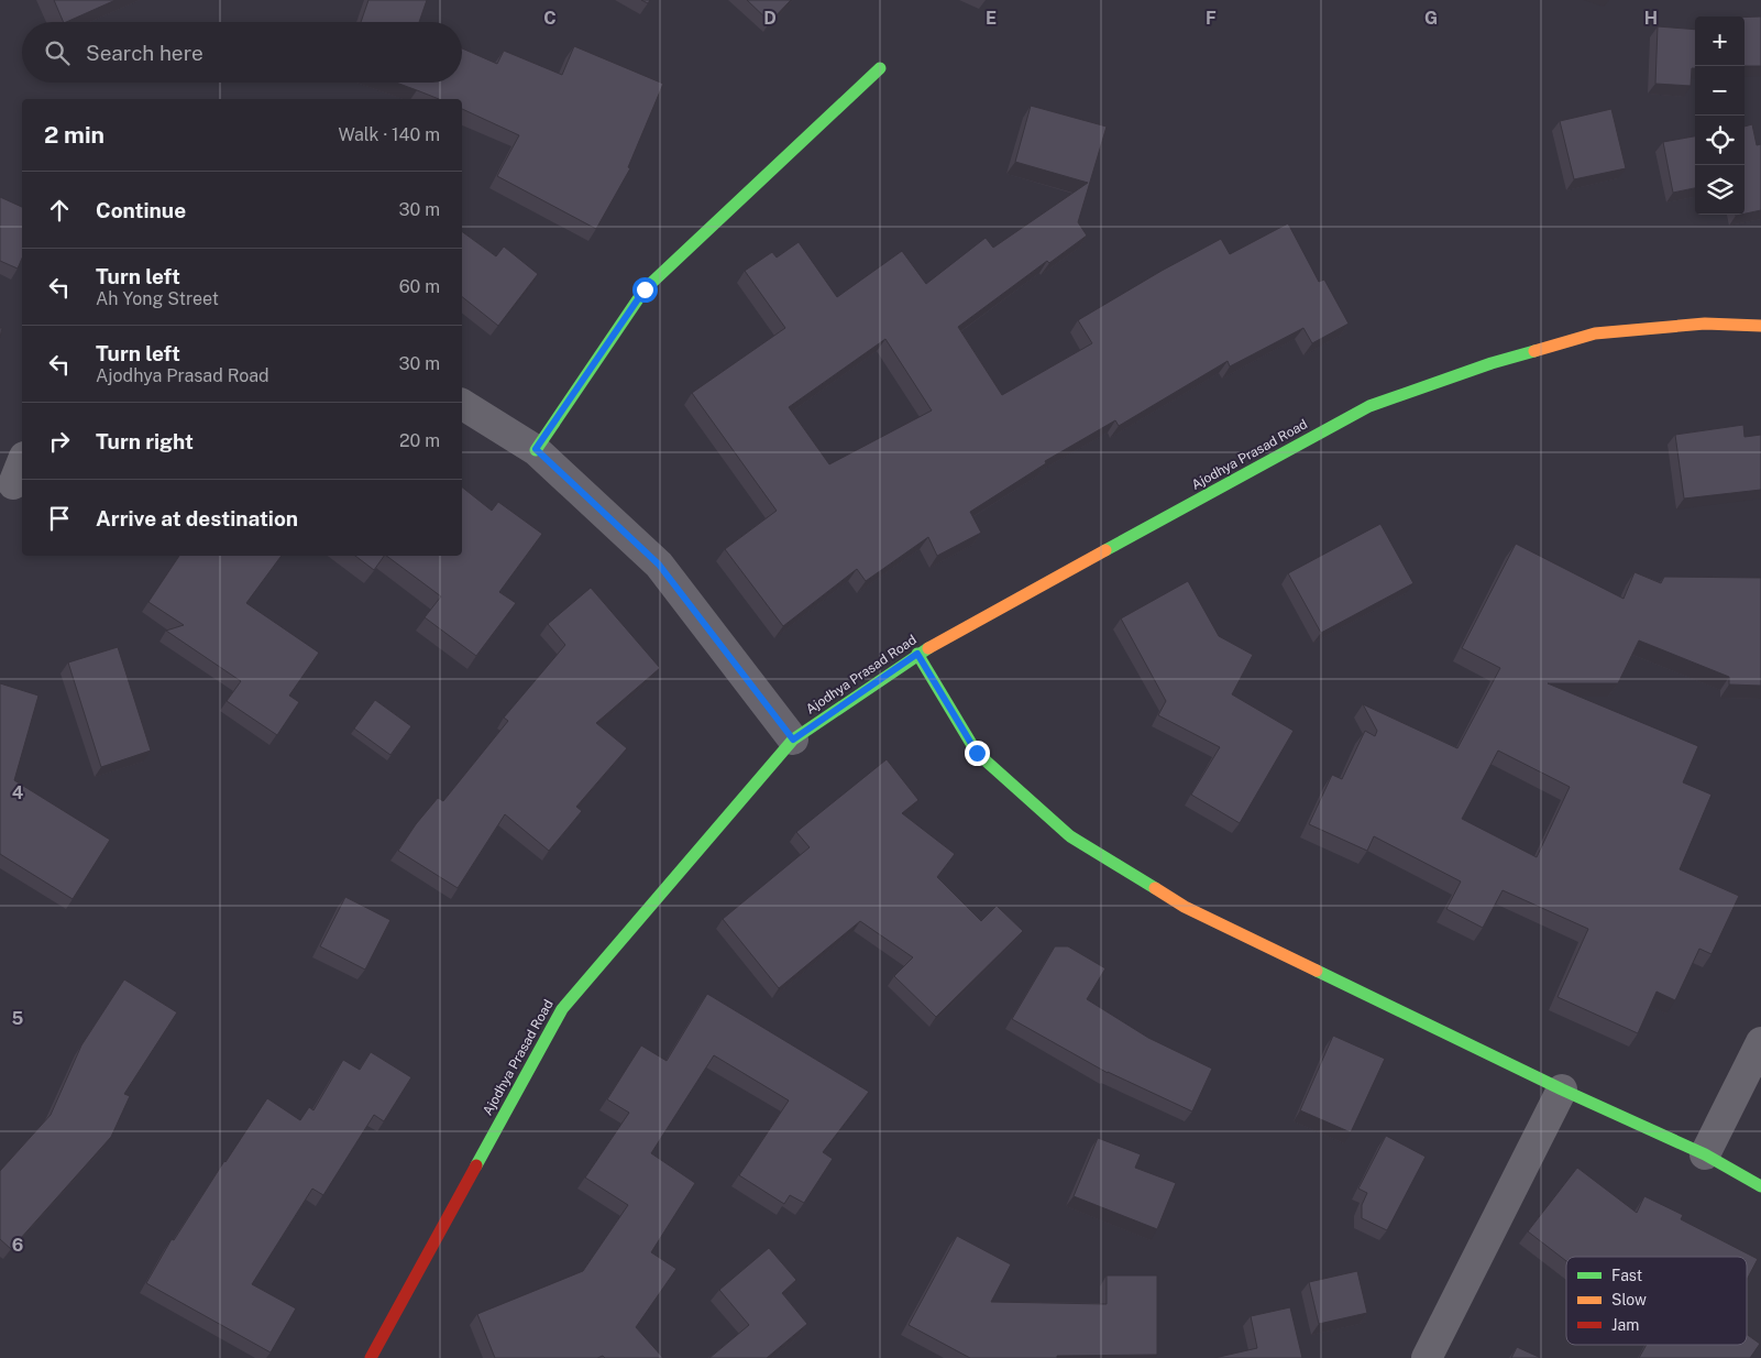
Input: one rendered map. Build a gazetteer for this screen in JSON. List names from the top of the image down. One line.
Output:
{"streets":{"street":["Ajodhya Prasad Road"]},"legend":["Fast","Slow","Jam"],"page":{"map_buttons":["+","−"],"search":"Search here","heading":["2 min","Walk · 140 m"],"list":[["Continue","30 m"],["Turn left","Ah Yong Street","60 m"],["Turn left","Ajodhya Prasad Road","30 m"],["Turn right","20 m"],"Arrive at destination"]},"grid":{"columns":["C","D","E","F","G","H"],"rows":["4","5","6"]}}
